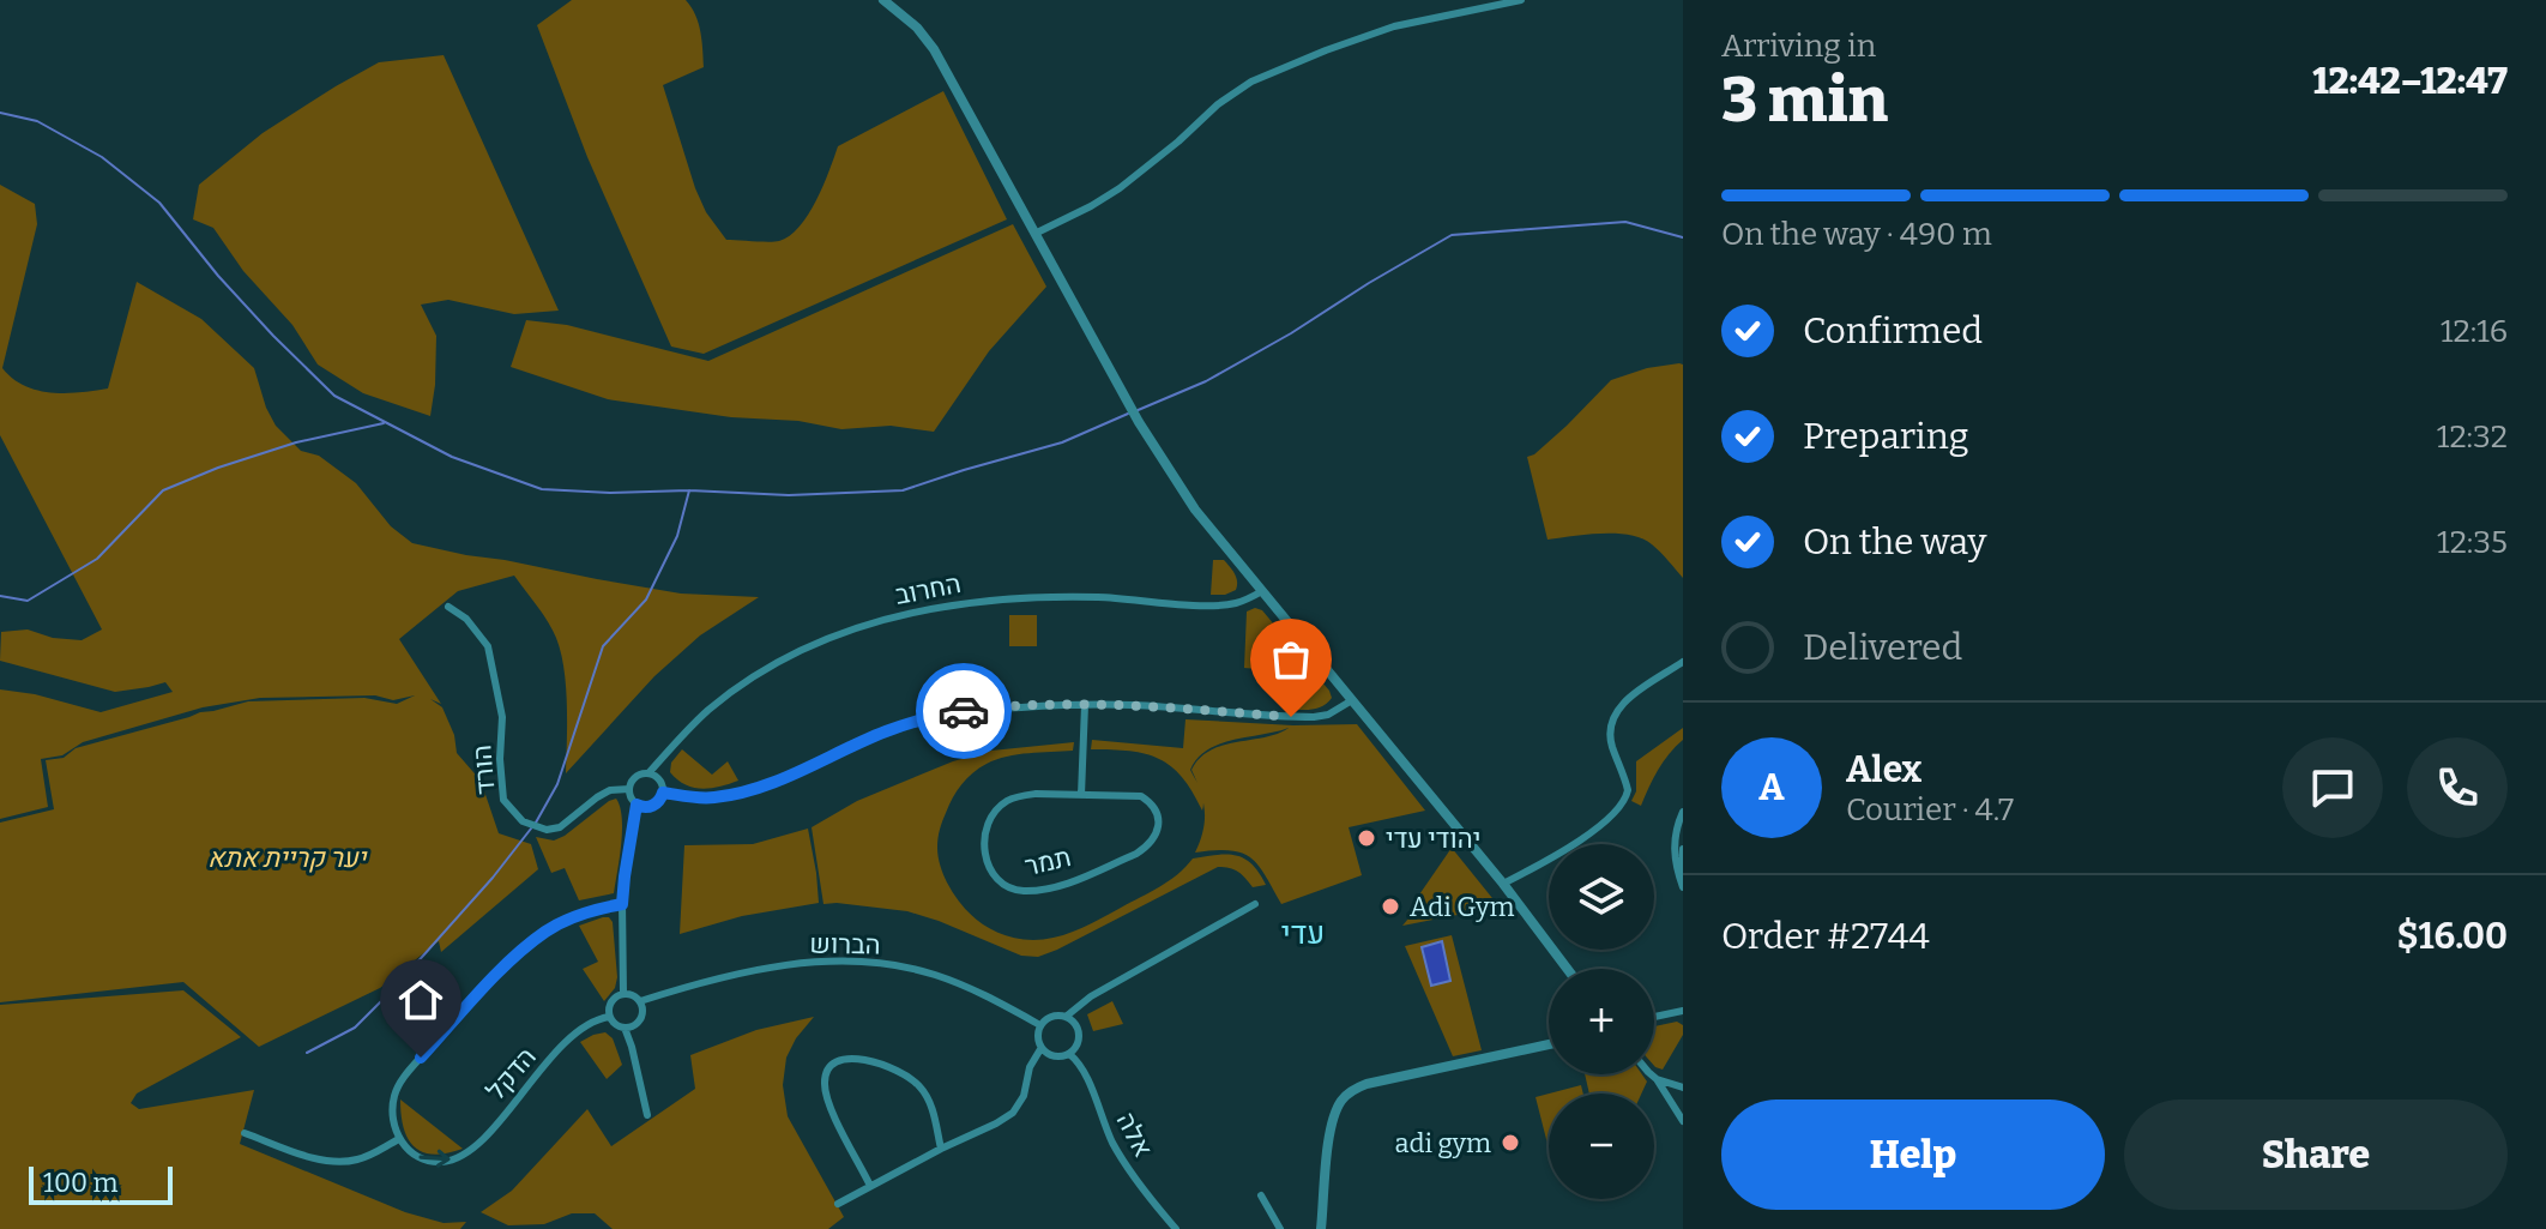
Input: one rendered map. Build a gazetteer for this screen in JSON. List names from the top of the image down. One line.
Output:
{"streets":{"street":["החרוב","הורד","תמר","הברוש","הדקל","אלה"]},"crossings":[["החרוב","הורד"],["הברוש","הדקל"],["הברוש","אלה"]],"one_way":["הדקל"],"districts":["עדי"],"parks":["יער קריית אתא"],"places":["יהודי עדי","Adi Gym","adi gym"],"scale_bar":"100 m","page":{"heading":["3 min","Arriving in","12:42–12:47"],"panel":["Alex","Courier · 4.7","Order #2744","$16.00"],"bar":"On the way · 490 m","list":[["Confirmed","12:16"],["Preparing","12:32"],["On the way","12:35"],"Delivered"],"round":"A","map_buttons":["+","−"],"buttons":["Help","Share"],"scale":"100 m"}}
